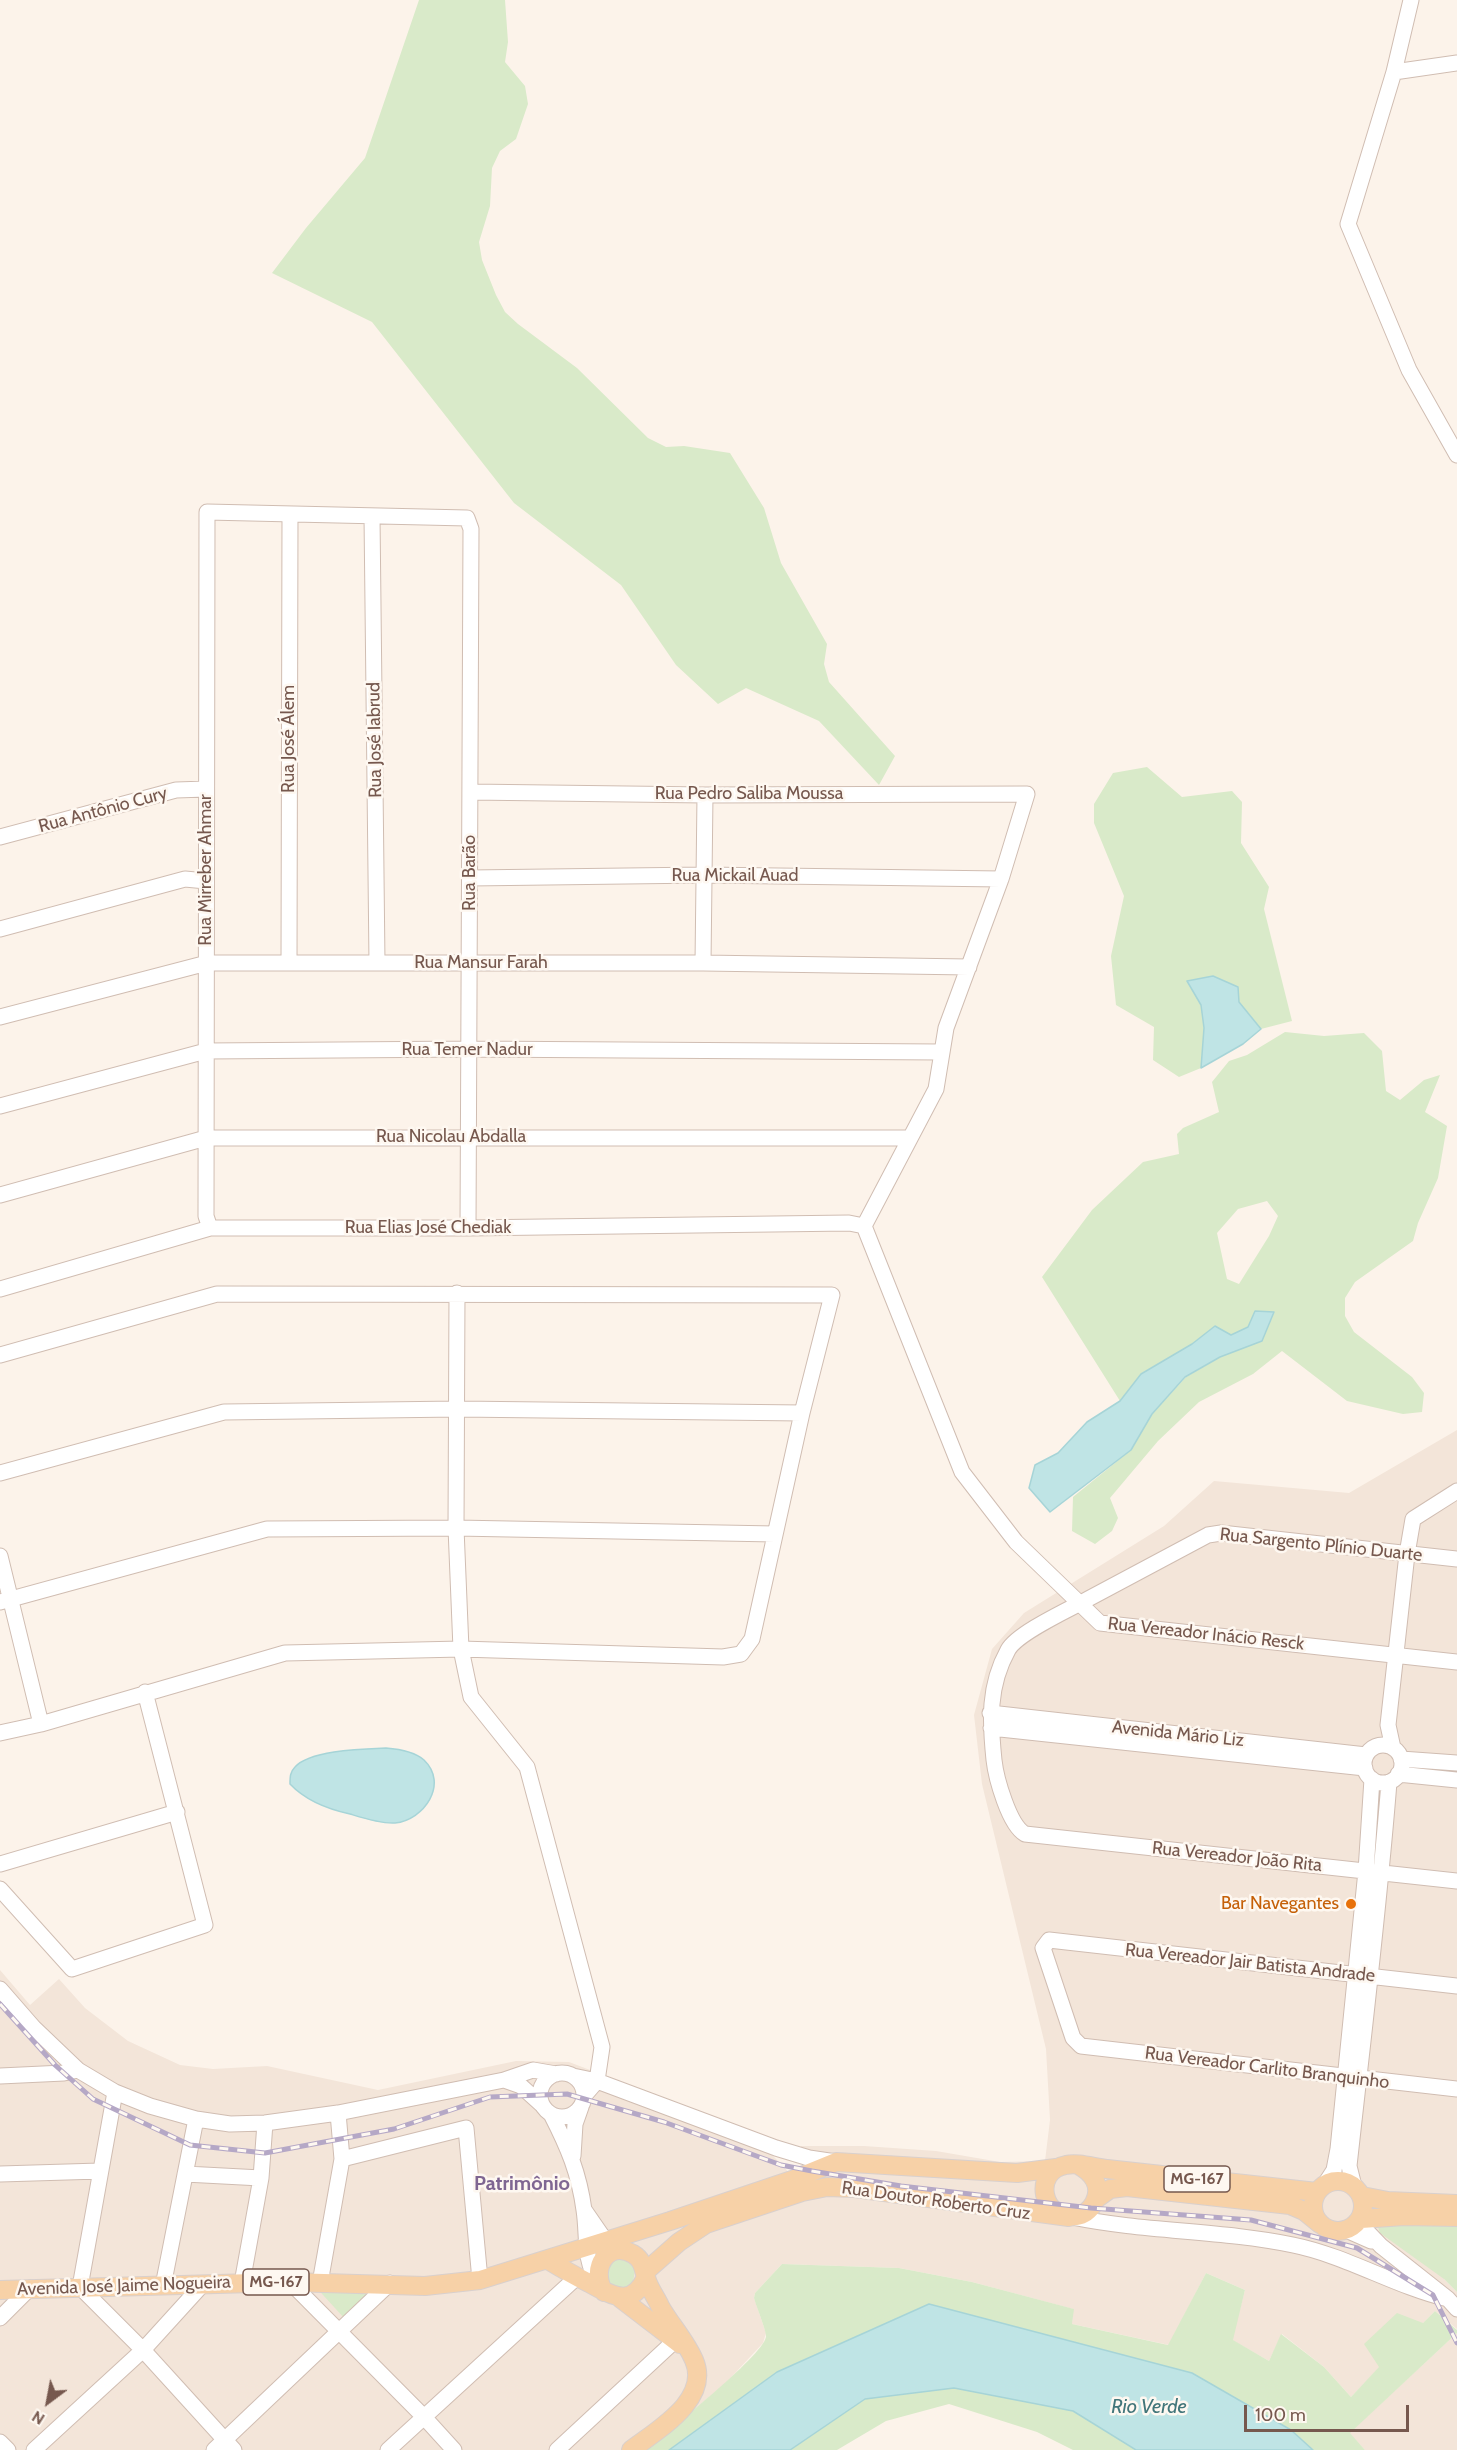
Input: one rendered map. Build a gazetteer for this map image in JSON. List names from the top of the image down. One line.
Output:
{"streets":{"main road":["MG-167","Rua Doutor Roberto Cruz","Avenida José Jaime Nogueira"],"street":["Rua José Álem","Rua José Iabrud","Rua Pedro Saliba Moussa","Rua Antônio Cury","Rua Mirreber Ahmar","Rua Barão","Rua Mickail Auad","Rua Mansur Farah","Rua Temer Nadur","Rua Nicolau Abdalla","Rua Elias José Chediak","Rua Sargento Plínio Duarte","Rua Vereador Inácio Resck","Avenida Mário Liz","Rua Vereador João Rita","Rua Vereador Jair Batista Andrade","Rua Vereador Carlito Branquinho"]},"crossings":[["Rua José Álem","Rua Mirreber Ahmar"],["Rua José Álem","Rua Mansur Farah"],["Rua José Iabrud","Rua Barão"],["Rua José Iabrud","Rua Mansur Farah"],["Rua Pedro Saliba Moussa","Rua Barão"],["Rua Pedro Saliba Moussa","Rua Mickail Auad"],["Rua Antônio Cury","Rua Mirreber Ahmar"],["Rua Mirreber Ahmar","Rua Mansur Farah"],["Rua Mirreber Ahmar","Rua Temer Nadur"],["Rua Mirreber Ahmar","Rua Nicolau Abdalla"],["Rua Mirreber Ahmar","Rua Elias José Chediak"],["Rua Barão","Rua Mickail Auad"],["Rua Barão","Rua Mansur Farah"],["Rua Barão","Rua Temer Nadur"],["Rua Barão","Rua Nicolau Abdalla"],["Rua Barão","Rua Elias José Chediak"],["Rua Elias José Chediak","Rua Vereador Inácio Resck"],["Rua Sargento Plínio Duarte","Rua Vereador Inácio Resck"],["Rua Sargento Plínio Duarte","Avenida Mário Liz"],["Rua Sargento Plínio Duarte","Rua Vereador João Rita"],["Rua Vereador Jair Batista Andrade","Rua Vereador Carlito Branquinho"],["MG-167","Rua Doutor Roberto Cruz"],["MG-167","Avenida José Jaime Nogueira"],["Rua Doutor Roberto Cruz","Avenida José Jaime Nogueira"]],"districts":["Patrimônio"],"water":["Rio Verde"],"places":["Bar Navegantes"],"scale_bar":"100 m","north":"bottom left"}
